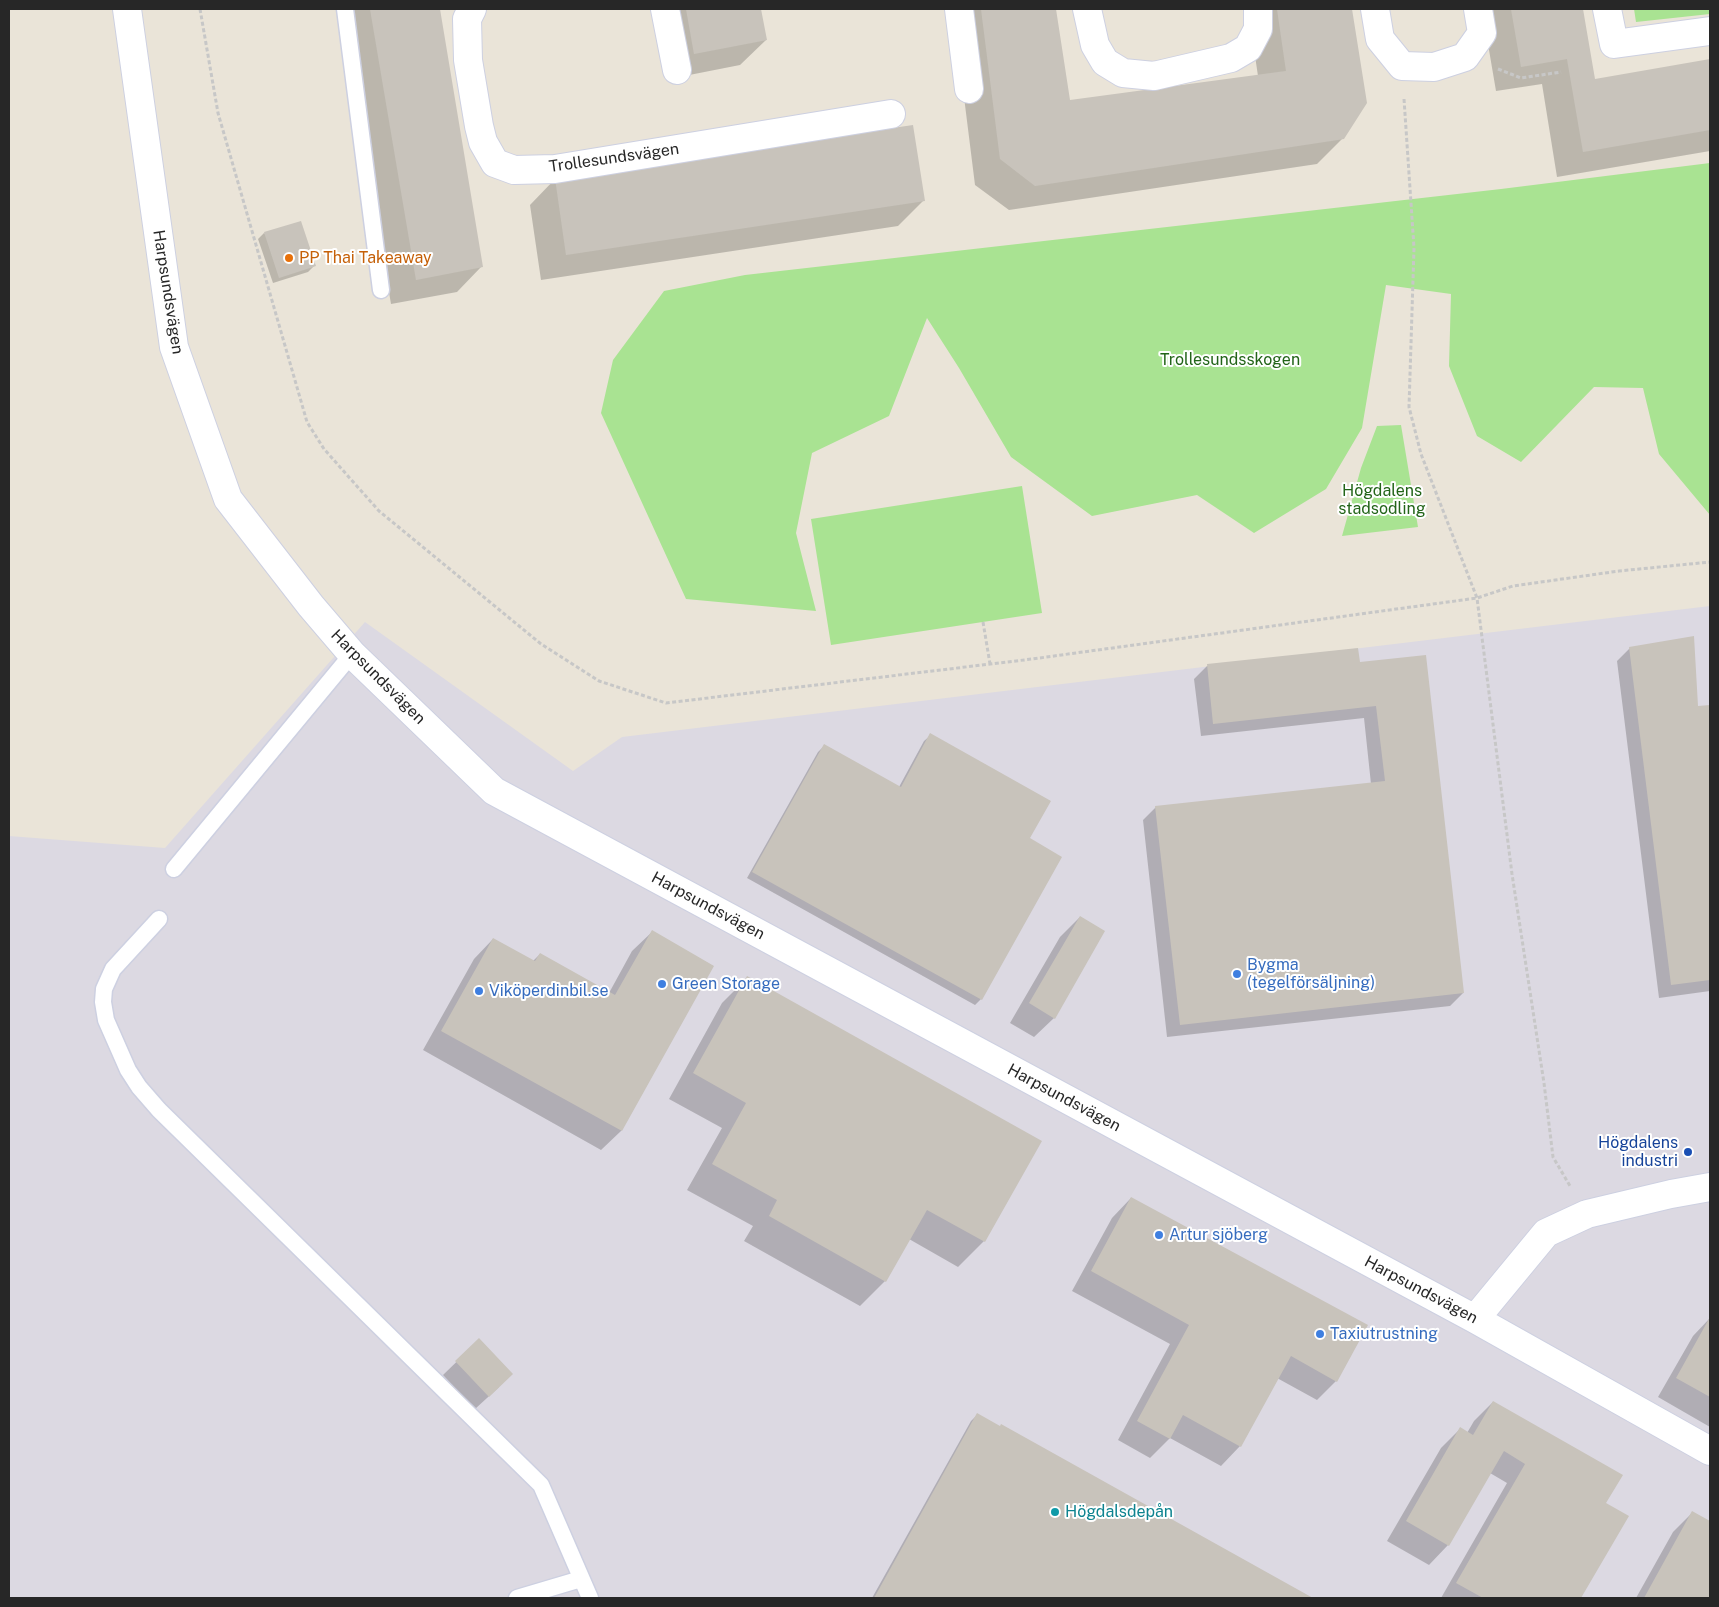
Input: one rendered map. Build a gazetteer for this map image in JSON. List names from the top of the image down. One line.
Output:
{"streets":{"street":["Trollesundsvägen","Harpsundsvägen"]},"parks":["Trollesundsskogen","Högdalens stadsodling"],"places":["PP Thai Takeaway","Bygma (tegelförsäljning)","Green Storage","Viköperdinbil.se","Högdalens industri","Artur sjöberg","Taxiutrustning","Högdalsdepån"]}
